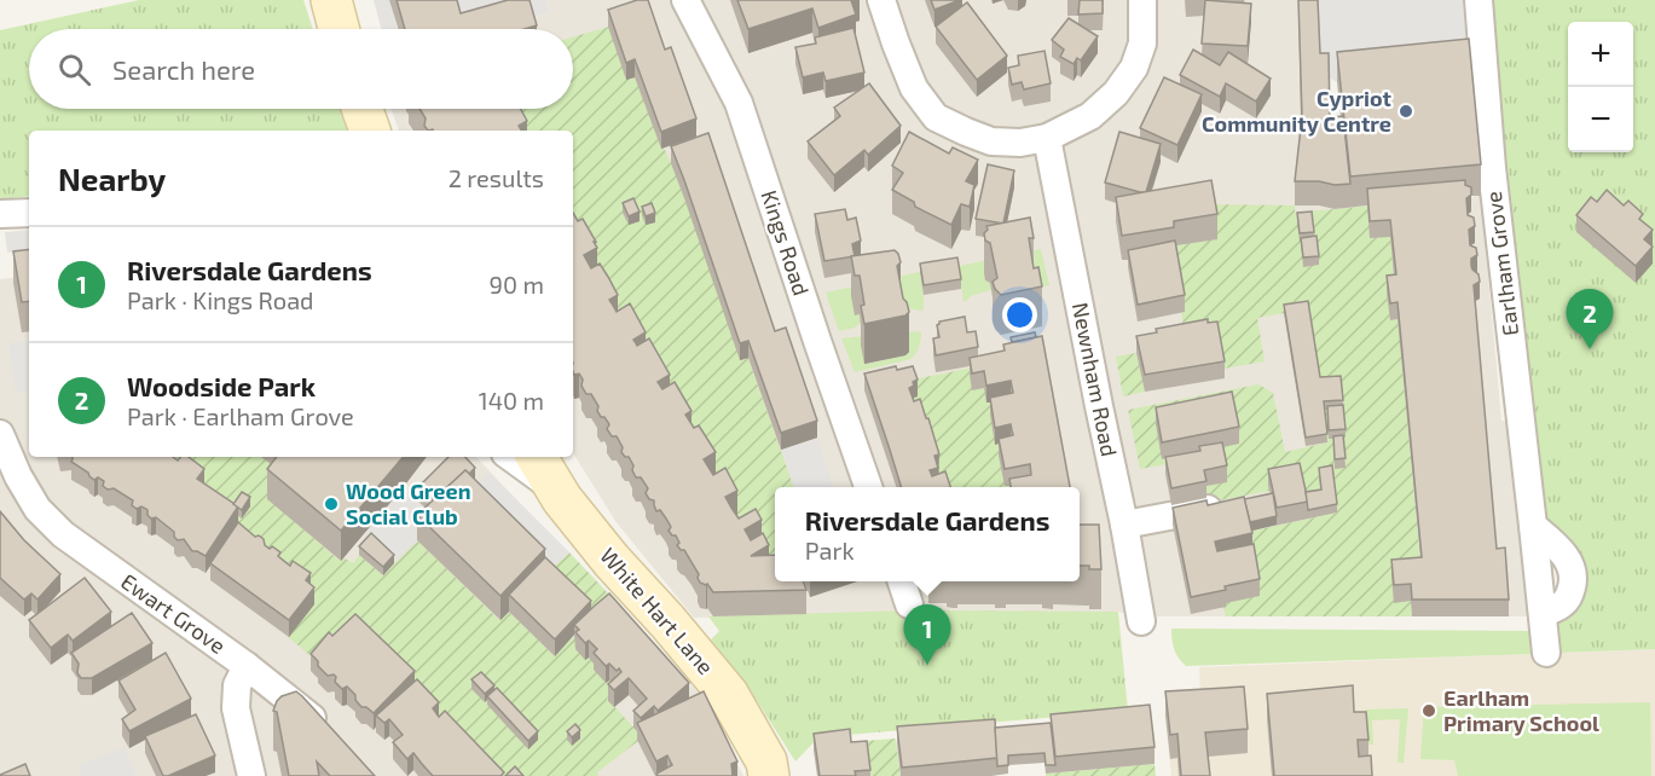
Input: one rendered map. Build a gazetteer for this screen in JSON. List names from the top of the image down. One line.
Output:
{"streets":{"street":["Kings Road","Earlham Grove","Newnham Road","White Hart Lane","Ewart Grove"]},"places":["Cypriot Community Centre","Wood Green Social Club","Earlham Primary School"],"page":{"map_buttons":["+","−"],"search":"Search here","heading":["Nearby","2 results"],"list":[{"mark":"1","name":"Riversdale Gardens","note":"Park · Kings Road","value":"90 m"},{"mark":"2","name":"Woodside Park","note":"Park · Earlham Grove","value":"140 m"}],"pins":["2","1"],"popup":["Riversdale Gardens","Park"]}}
